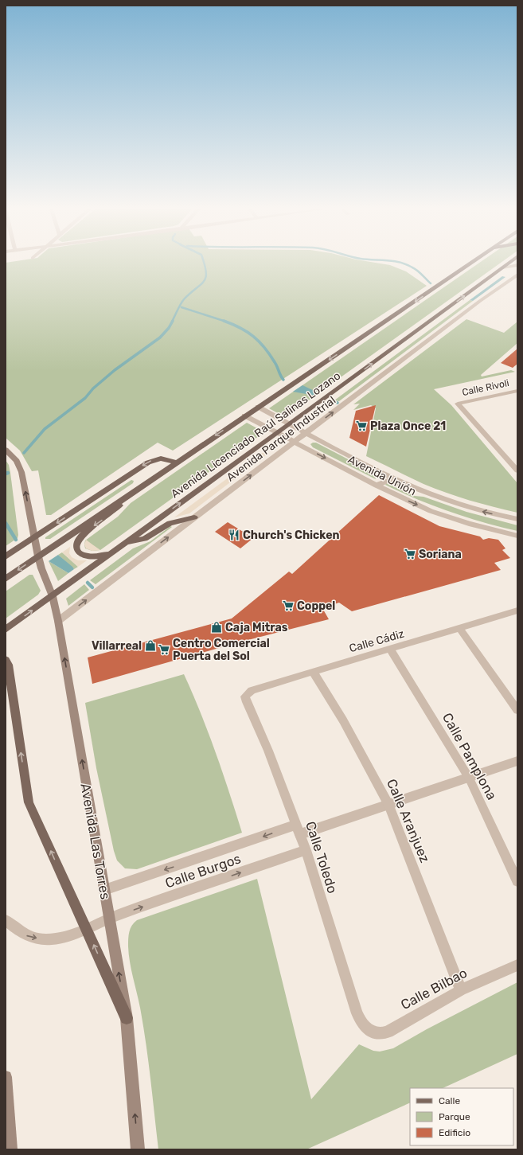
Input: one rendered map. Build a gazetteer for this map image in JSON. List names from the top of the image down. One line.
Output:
{"streets":{"main road":["Avenida Licenciado Raúl Salinas Lozano","Avenida Las Torres"],"street":["Calle Rivoli","Avenida Parque Industrial","Avenida Unión","Calle Cádiz","Calle Pamplona","Calle Aranjuez","Calle Toledo","Calle Burgos","Calle Bilbao"]},"crossings":[["Avenida Licenciado Raúl Salinas Lozano","Avenida Unión"],["Avenida Licenciado Raúl Salinas Lozano","Avenida Las Torres"],["Avenida Parque Industrial","Avenida Unión"],["Avenida Parque Industrial","Avenida Las Torres"],["Calle Cádiz","Calle Pamplona"],["Calle Cádiz","Calle Aranjuez"],["Calle Cádiz","Calle Toledo"],["Calle Pamplona","Calle Burgos"],["Calle Aranjuez","Calle Burgos"],["Calle Aranjuez","Calle Bilbao"],["Avenida Las Torres","Calle Burgos"],["Calle Toledo","Calle Burgos"],["Calle Toledo","Calle Bilbao"]],"one_way":["Avenida Parque Industrial"],"places":{"supermarket":["Plaza Once 21","Soriana","Coppel","Centro Comercial Puerta del Sol"],"restaurant":["Church's Chicken"],"shop":["Caja Mitras","Villarreal"]},"legend":["Calle","Parque","Edificio"]}
